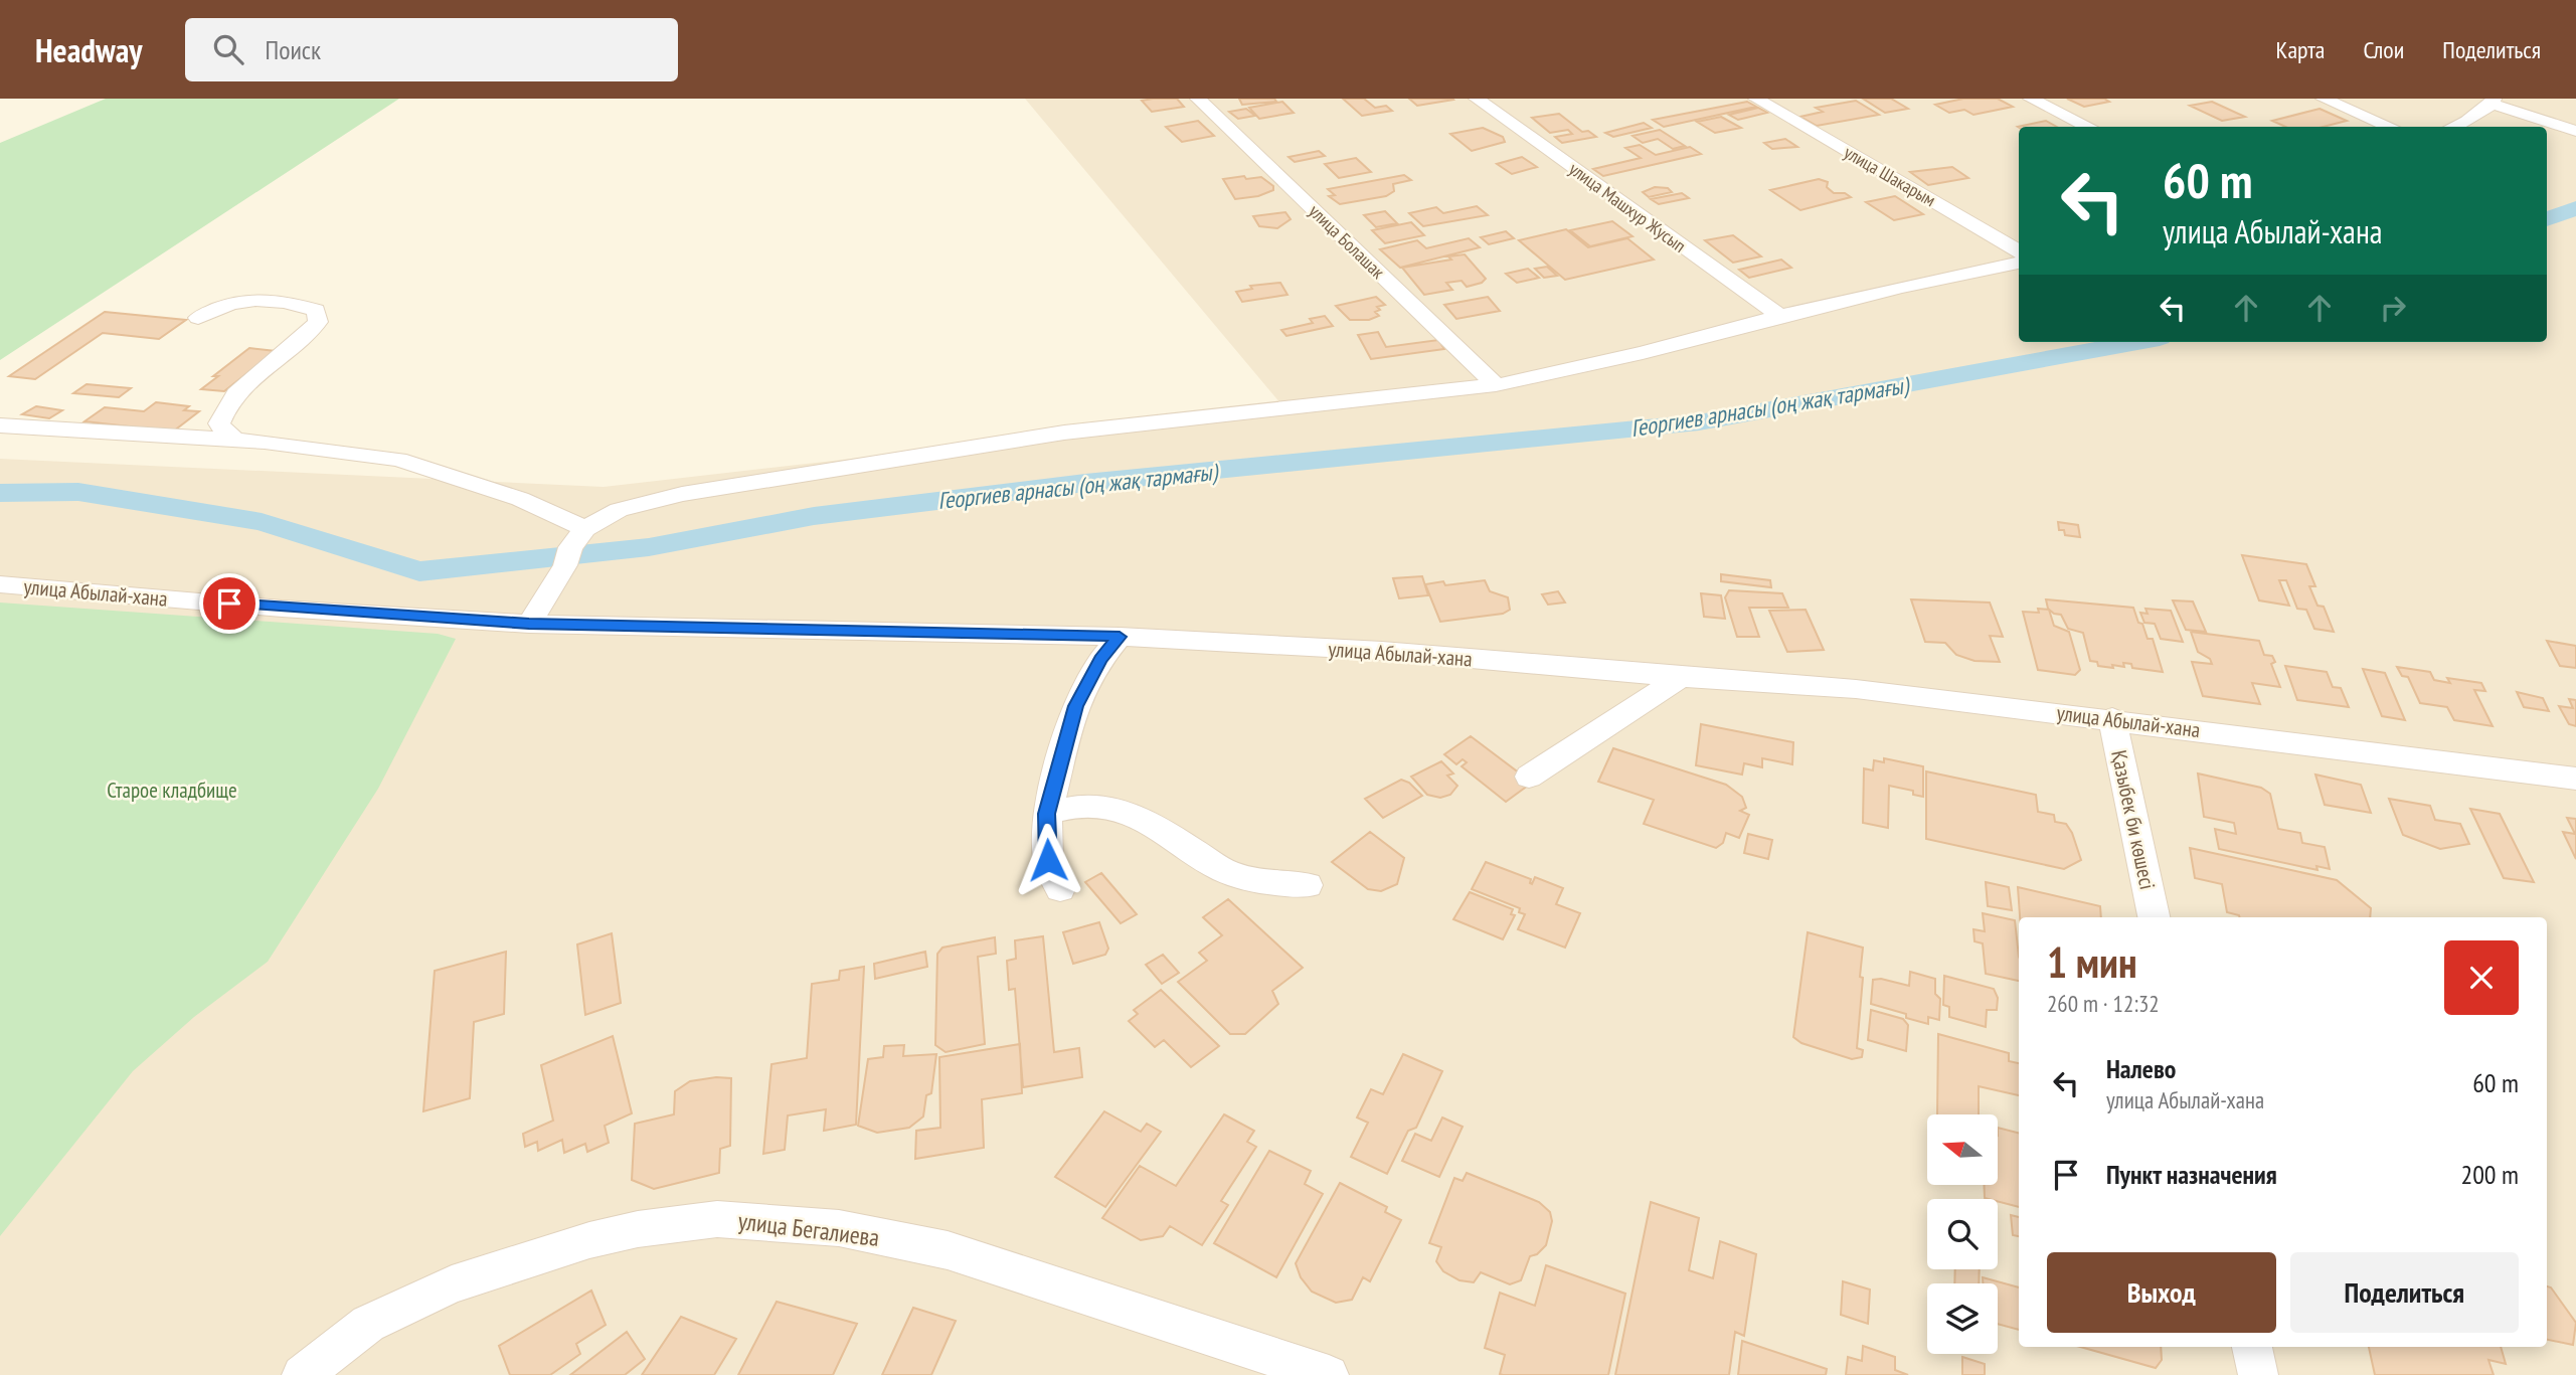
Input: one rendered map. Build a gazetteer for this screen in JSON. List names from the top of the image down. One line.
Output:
{"streets":{"street":["улица Шакарым","улица Машхур Жусып","улица Болашак","улица Абылай-хана","Қазыбек би көшесі","улица Бегалиева"]},"crossings":[["улица Абылай-хана","Қазыбек би көшесі"]],"water":["Георгиев арнасы (оң жақ тармағы)"],"parks":["Старое кладбище"],"north":"left","page":{"header":"Headway","search":"Поиск","nav":["Карта","Слои","Поделиться"],"turn":["60 m","улица Абылай-хана"],"heading":["1 мин","260 m · 12:32"],"list":[{"name":"Налево","note":"улица Абылай-хана","value":"60 m"},{"name":"Пункт назначения","value":"200 m"}],"buttons":["Выход","Поделиться"]}}
